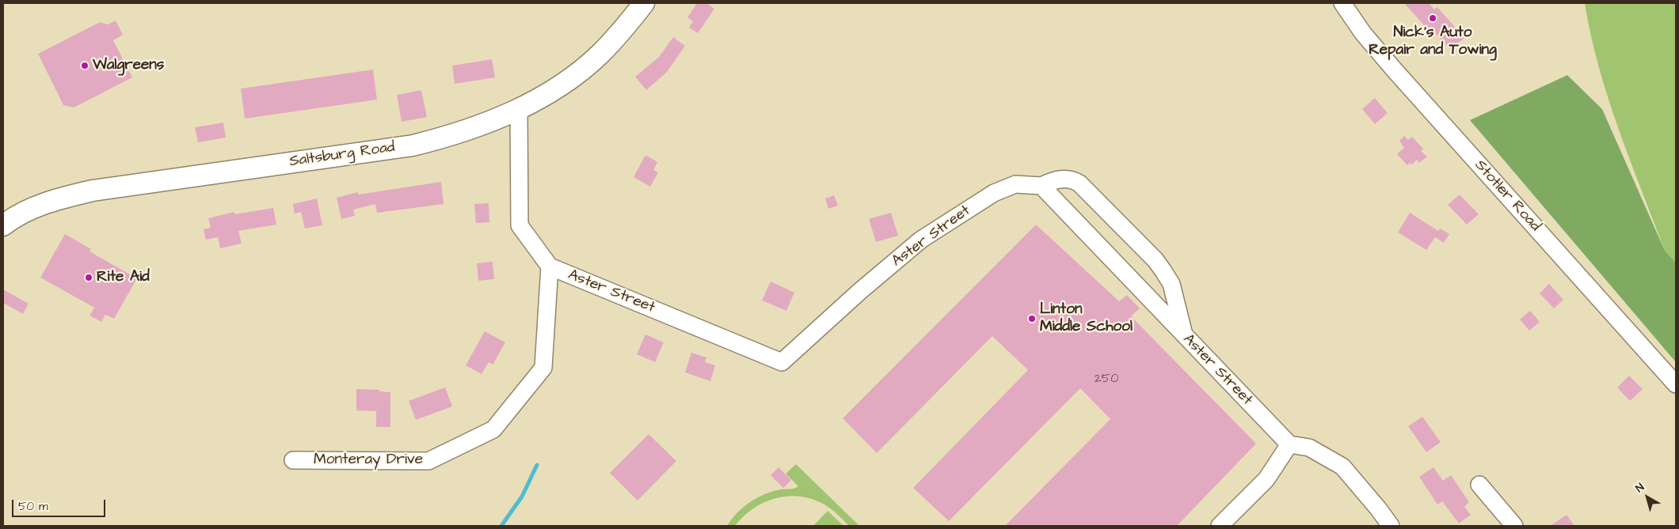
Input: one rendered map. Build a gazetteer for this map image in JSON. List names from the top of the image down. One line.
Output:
{"streets":{"main road":["Saltsburg Road"],"street":["Stotler Road","Aster Street","Monteray Drive"]},"crossings":[["Saltsburg Road","Aster Street"],["Aster Street","Monteray Drive"]],"places":["Nick's Auto Repair and Towing","Walgreens","Rite Aid","Linton Middle School"],"house_numbers":["250"],"scale_bar":"50 m","north":"top left"}
